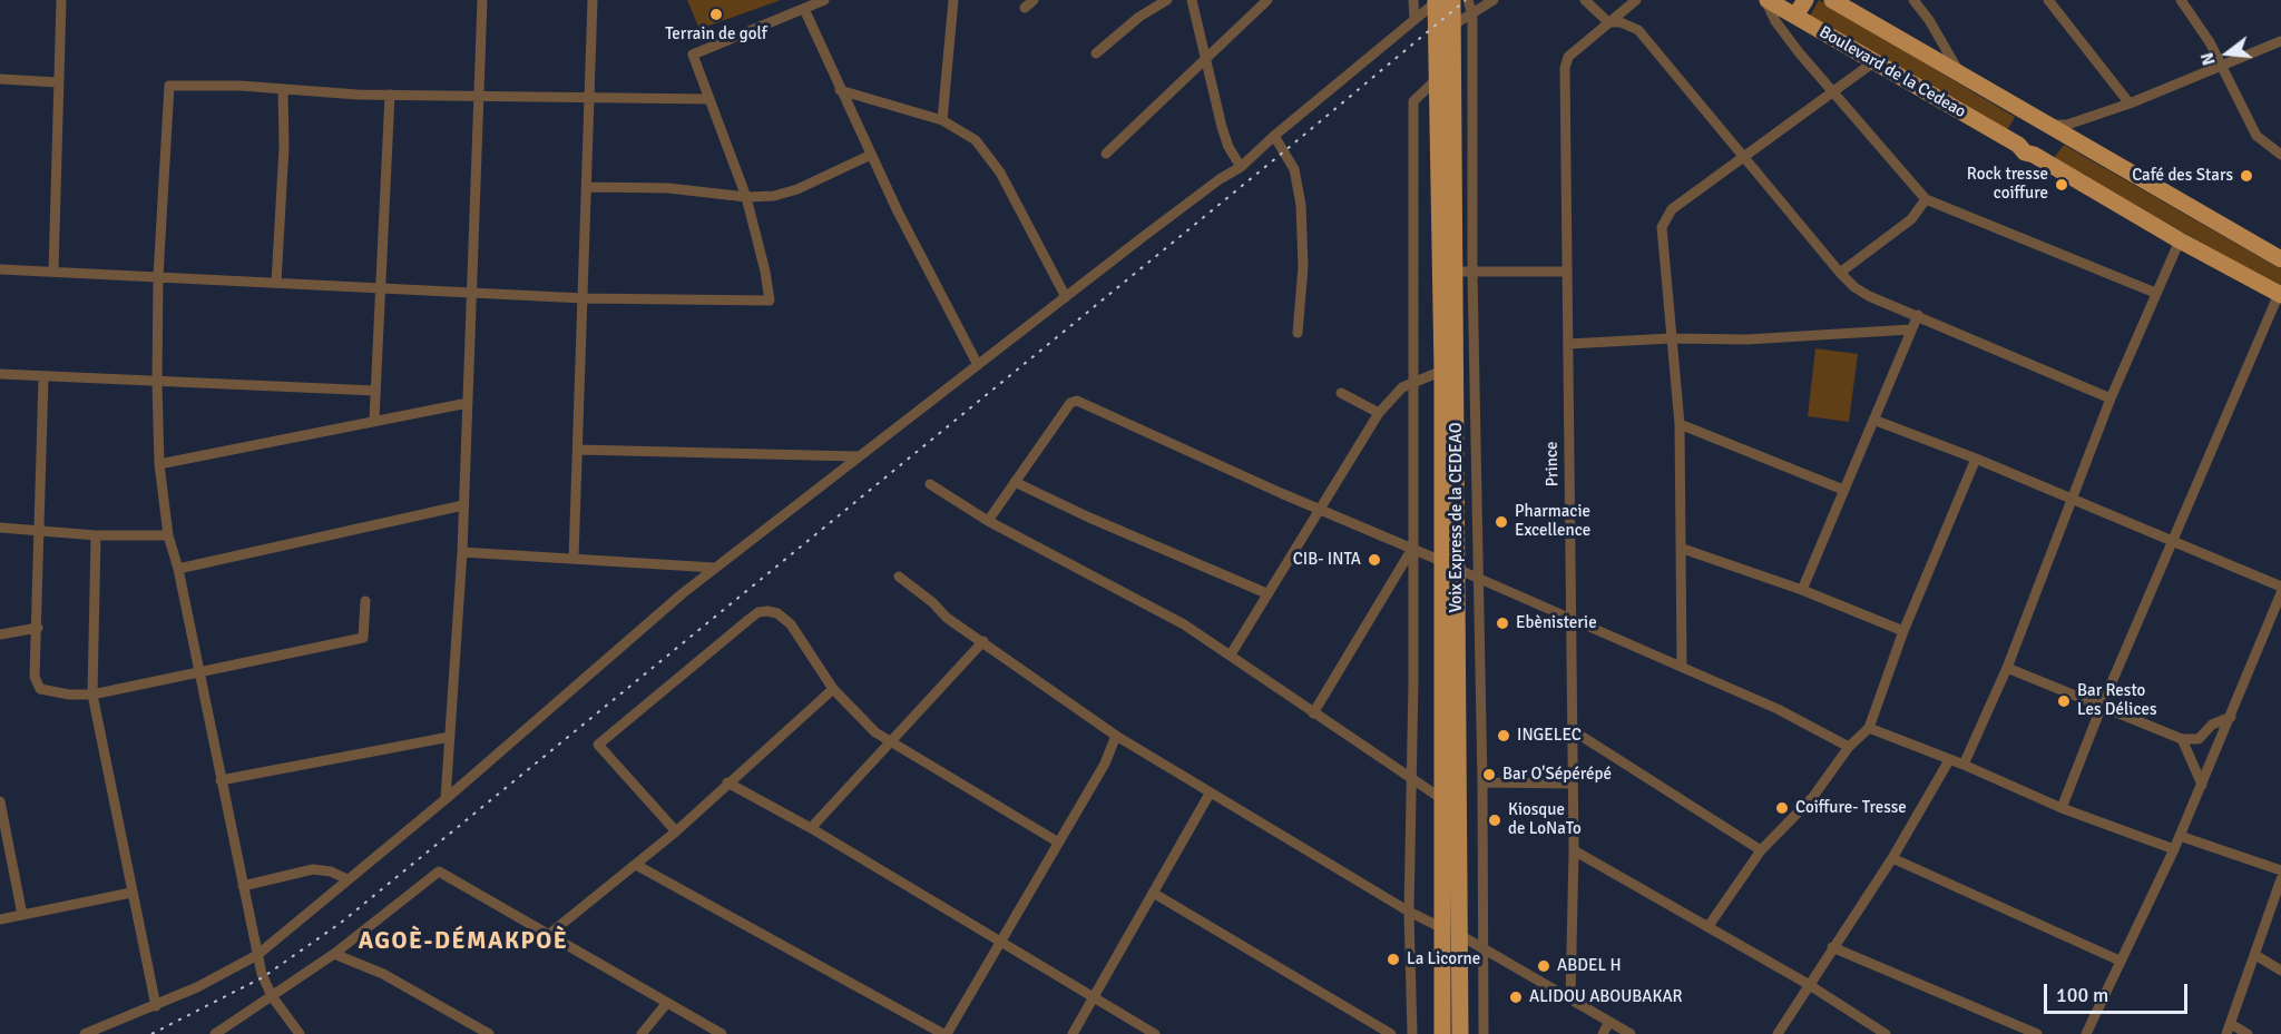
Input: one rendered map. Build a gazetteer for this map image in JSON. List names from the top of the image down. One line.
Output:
{"streets":{"main road":["Boulevard de la Cedeao","Voix Express de la CEDEAO"],"street":["Prince"]},"districts":["AGOÈ-DÉMAKPOÈ"],"places":["Terrain de golf","Café des Stars","Rock tresse coiffure","Pharmacie Excellence","CIB- INTA","Ebènisterie","Bar Resto Les Délices","INGELEC","Bar O'Sépérépé","Coiffure- Tresse","Kiosque de LoNaTo","La Licorne","ABDEL H","ALIDOU ABOUBAKAR"],"scale_bar":"100 m","north":"left"}
